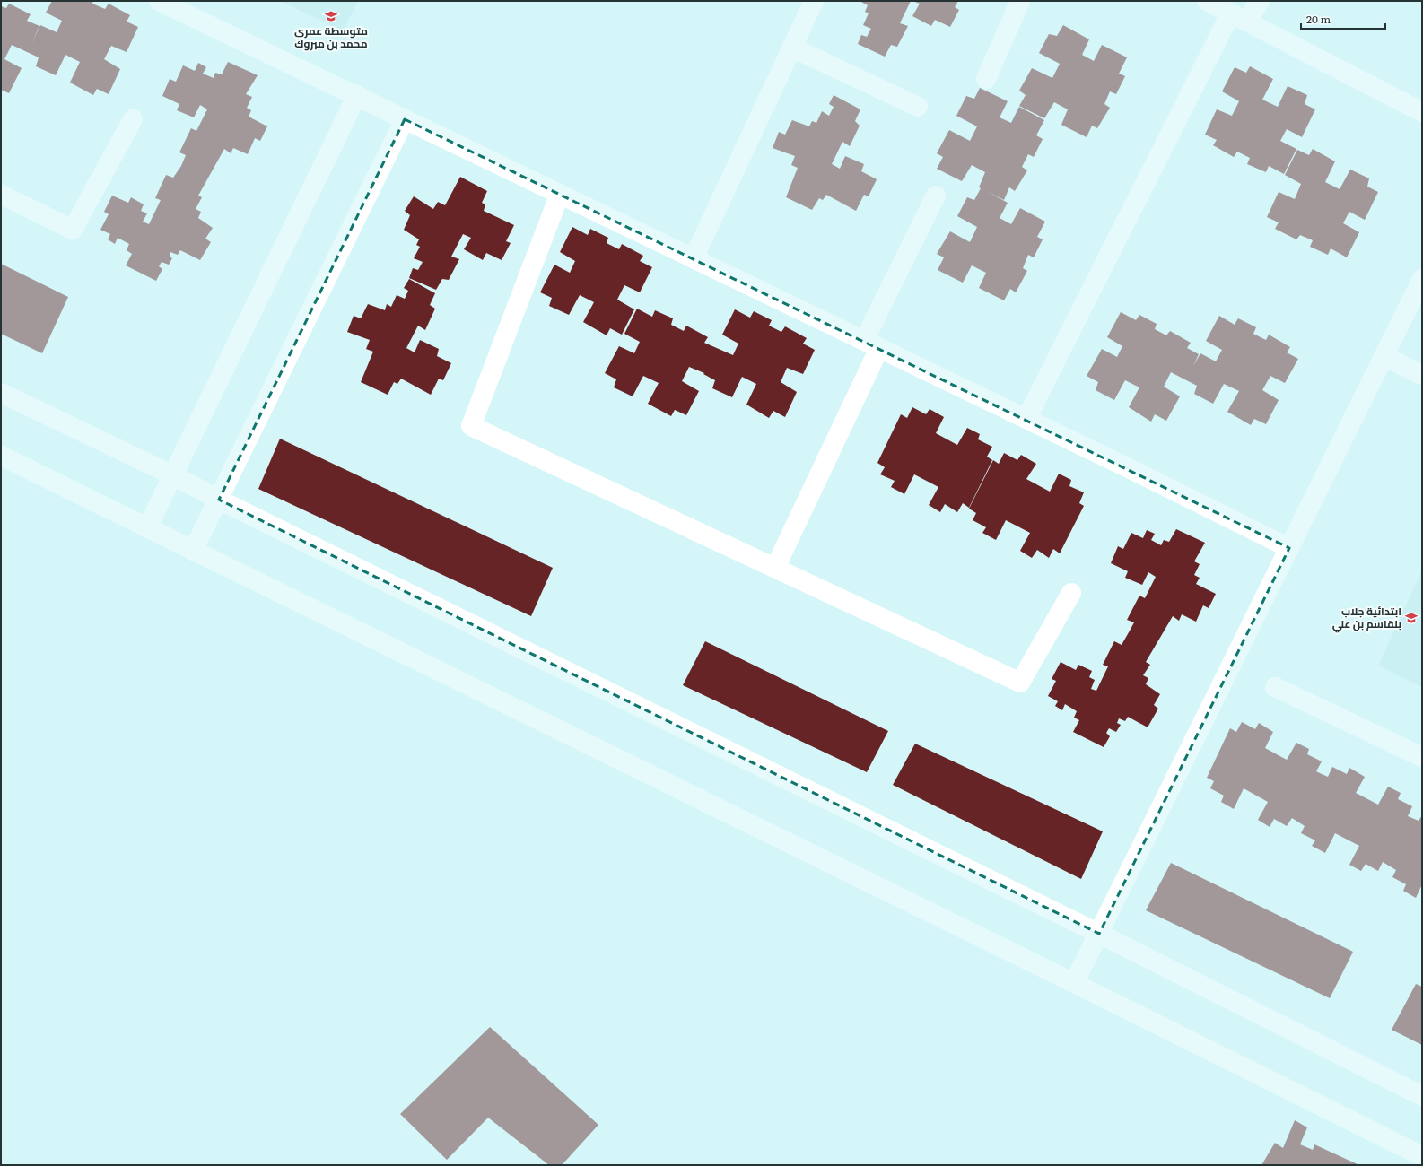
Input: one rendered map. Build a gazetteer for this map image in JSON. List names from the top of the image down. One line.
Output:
{"places":{"school or university":["متوسطة عمري محمد بن مبروك","ابتدائية جلاب بلقاسم بن علي"]},"scale_bar":"20 m"}
